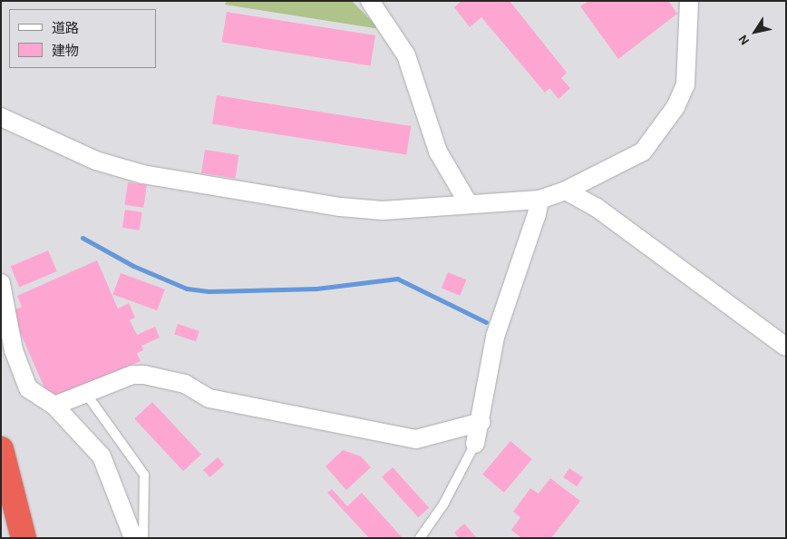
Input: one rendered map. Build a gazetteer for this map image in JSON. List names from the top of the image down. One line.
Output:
{"legend":["道路","建物"],"north":"bottom left"}
